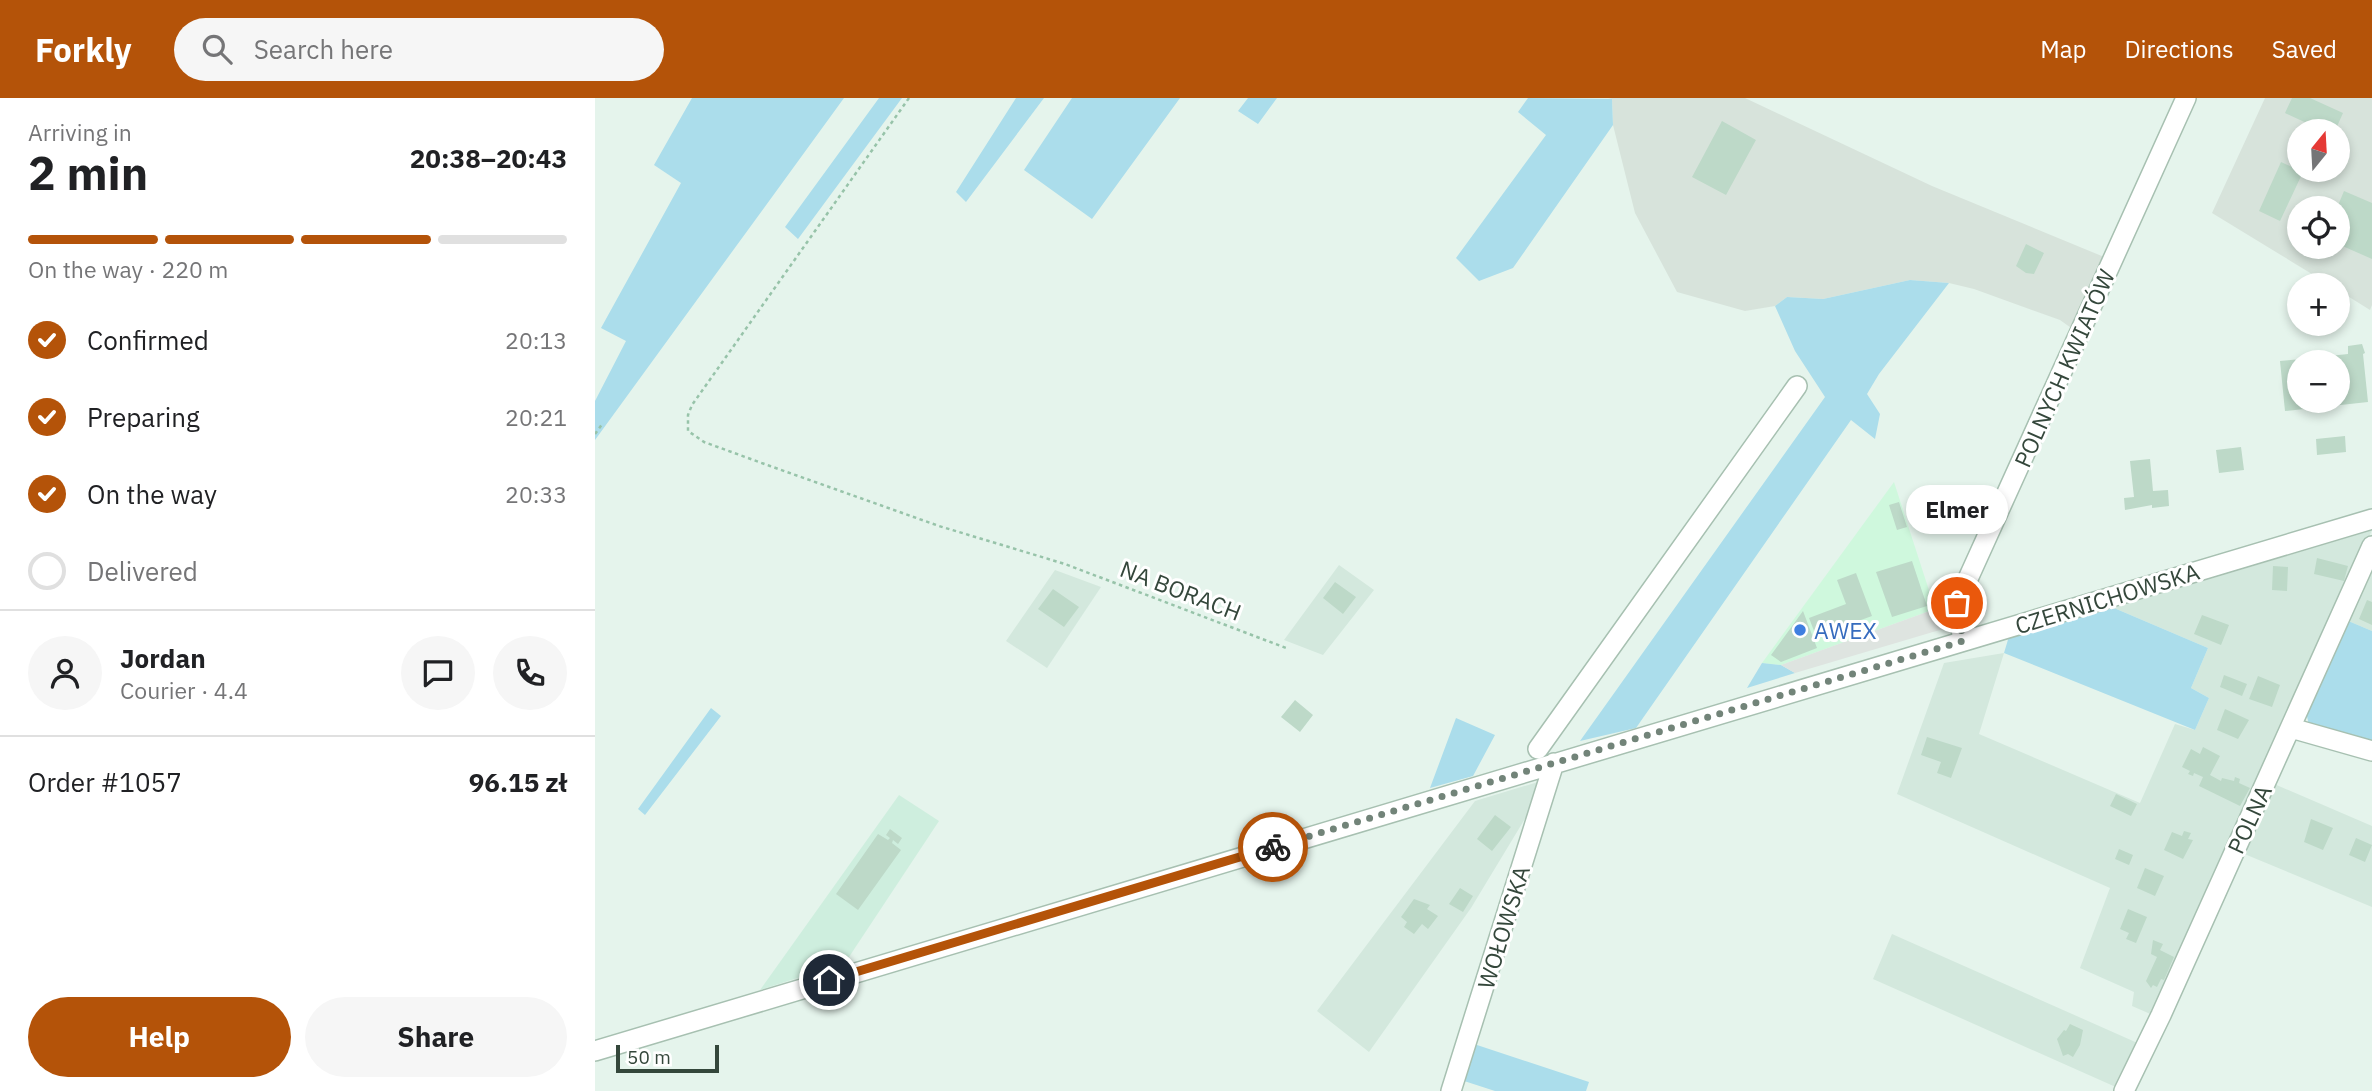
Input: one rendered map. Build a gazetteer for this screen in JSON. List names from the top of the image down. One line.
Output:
{"streets":{"street":["POLNYCH KWIATÓW","CZERNICHOWSKA","POLNA","WOŁOWSKA"],"path":["NA BORACH"]},"crossings":[["POLNYCH KWIATÓW","CZERNICHOWSKA"],["CZERNICHOWSKA","WOŁOWSKA"]],"places":["Elmer","AWEX"],"scale_bar":"50 m","north":"top","page":{"header":"Forkly","search":"Search here","nav":["Map","Directions","Saved"],"heading":["2 min","Arriving in","20:38–20:43"],"panel":["Jordan","Courier · 4.4","Order #1057","96.15 zł"],"map_buttons":["+","−"],"bar":"On the way · 220 m","list":[["Confirmed","20:13"],["Preparing","20:21"],["On the way","20:33"],"Delivered"],"bubble":"Elmer","buttons":["Help","Share"],"scale":"50 m"}}
